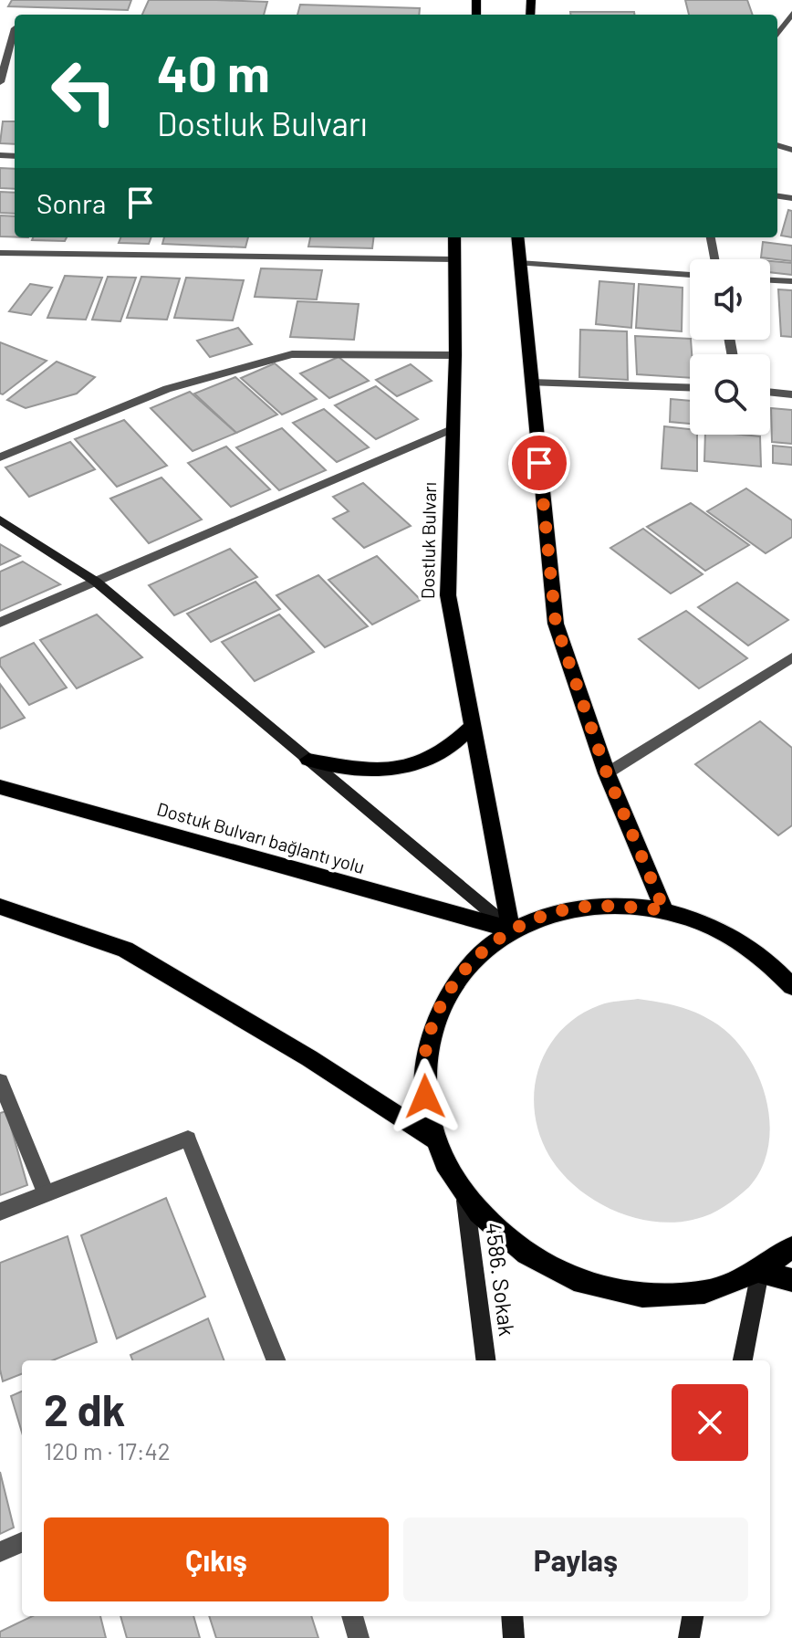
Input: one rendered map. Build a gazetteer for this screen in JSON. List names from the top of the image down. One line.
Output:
{"streets":{"main road":["Dostluk Bulvarı","Dostuk Bulvarı bağlantı yolu","4586. Sokak"]},"crossings":[["Dostluk Bulvarı","Dostuk Bulvarı bağlantı yolu"]],"page":{"turn":["40 m","Dostluk Bulvarı"],"then":"Sonra","heading":["2 dk","120 m · 17:42"],"buttons":["Çıkış","Paylaş"]}}
